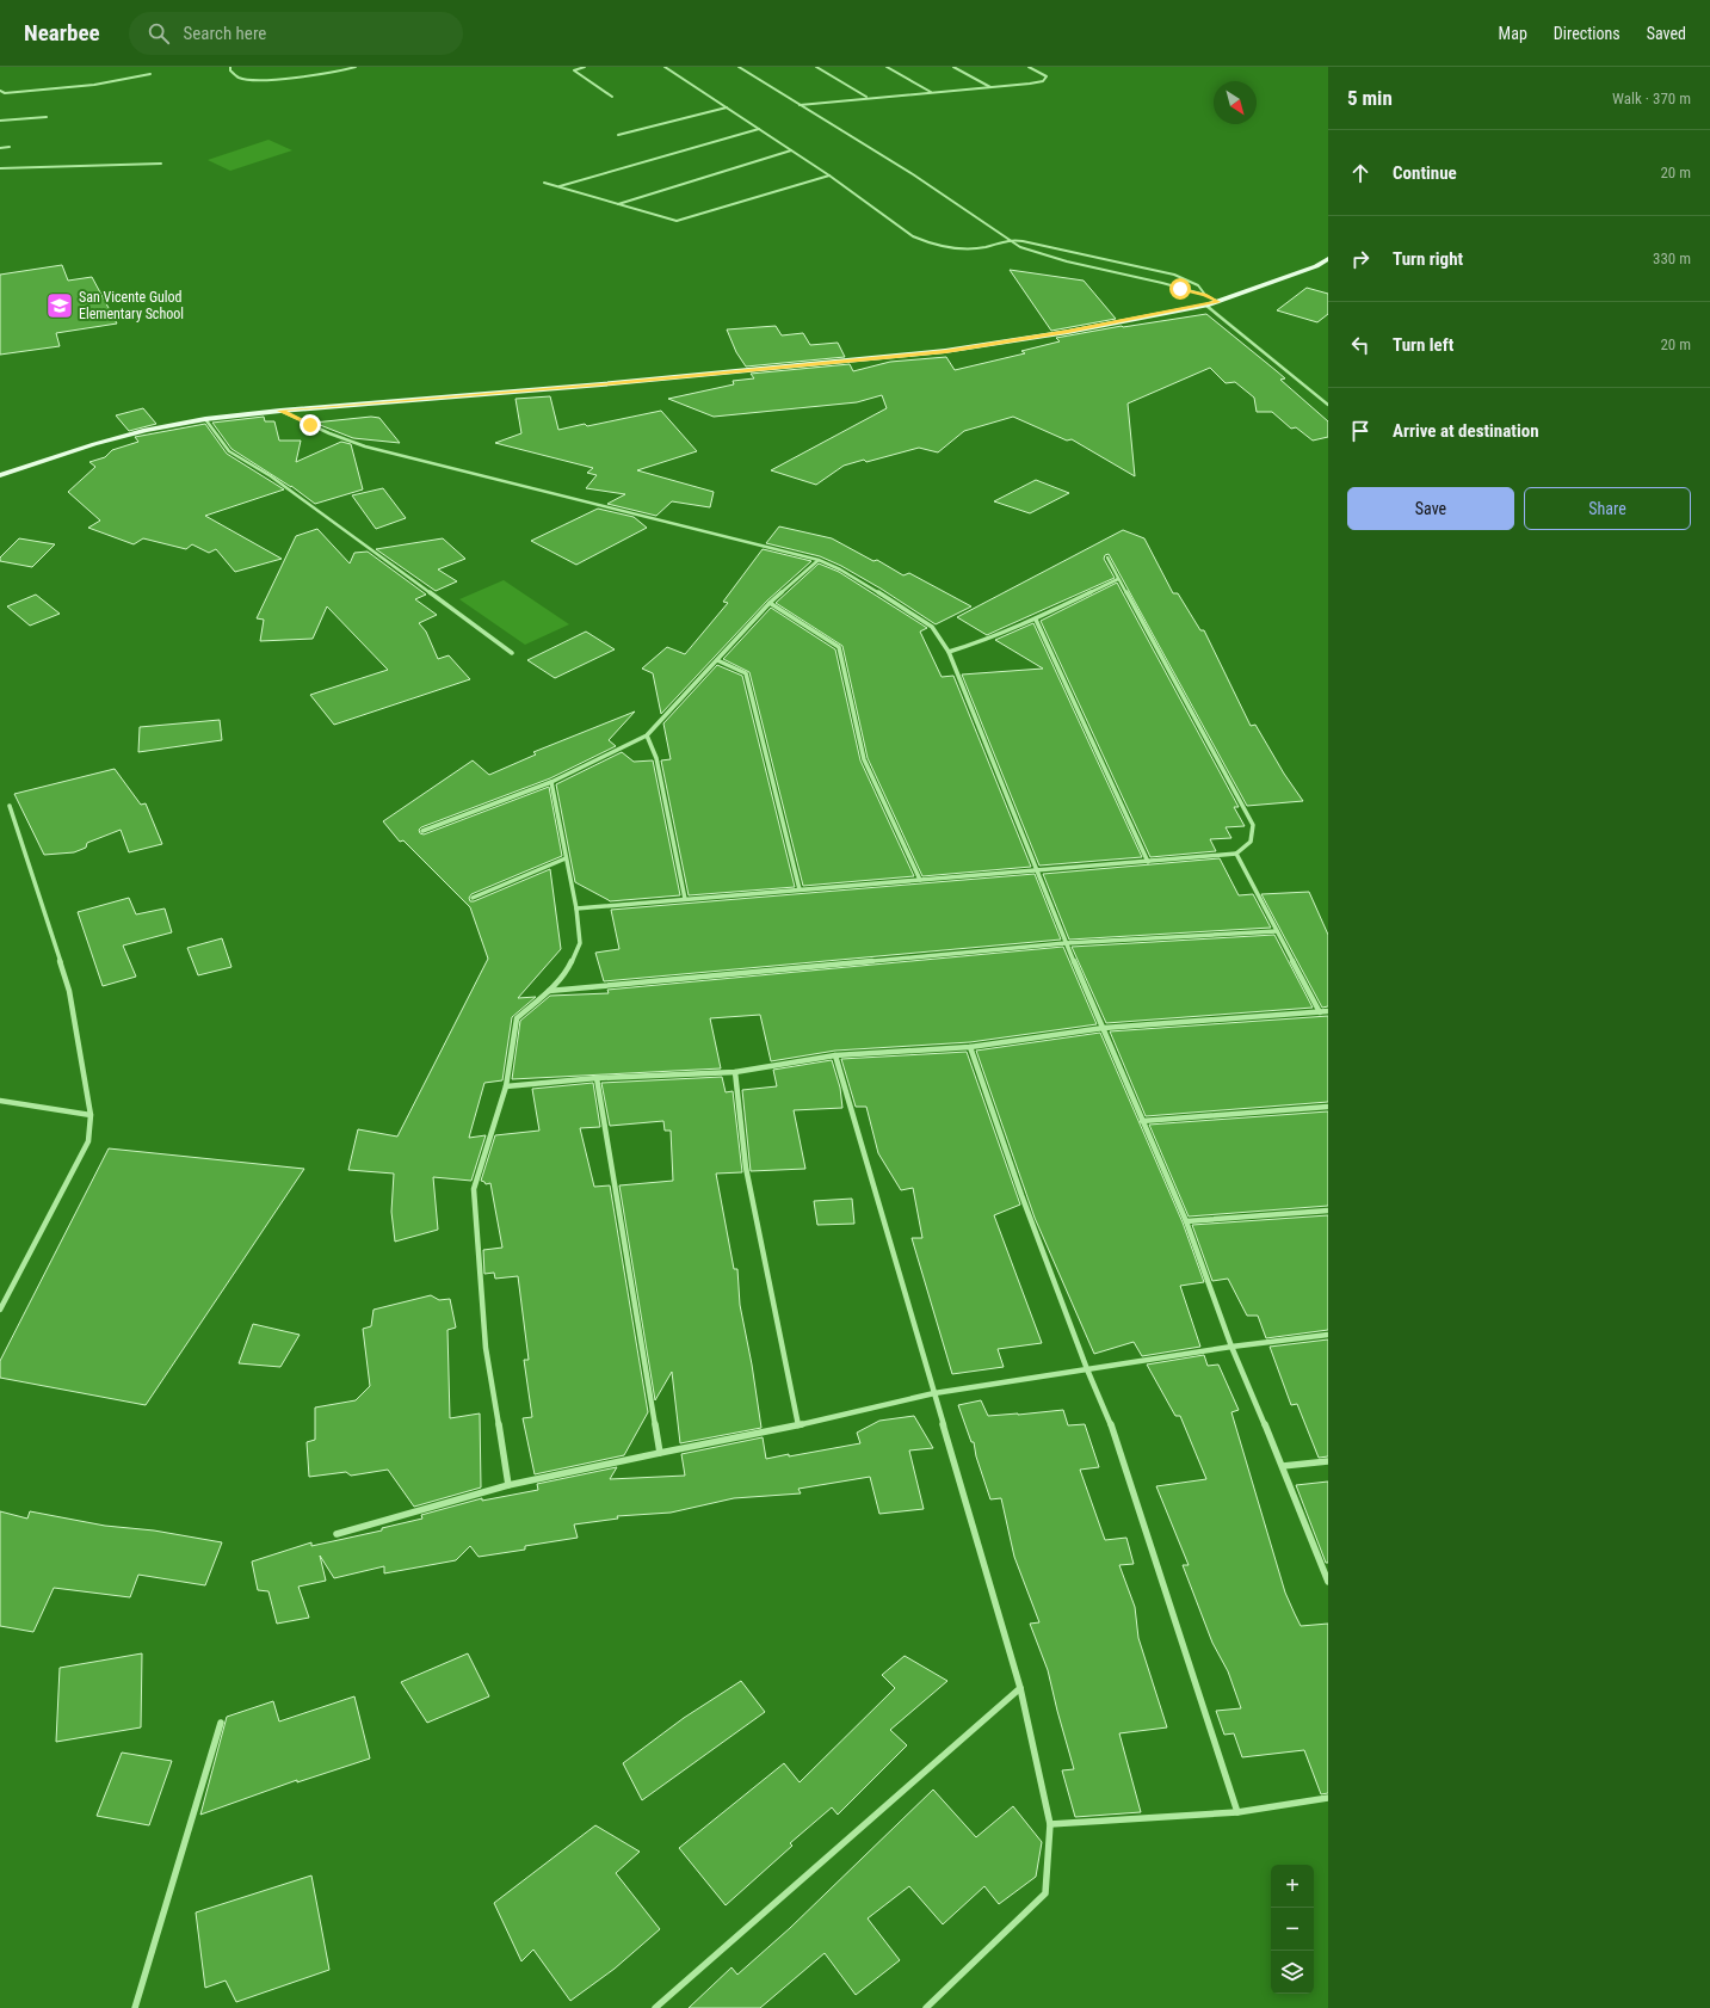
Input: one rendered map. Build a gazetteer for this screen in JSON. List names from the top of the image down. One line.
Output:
{"places":{"school or university":["San Vicente Gulod Elementary School"]},"north":"bottom right","page":{"header":"Nearbee","search":"Search here","nav":["Map","Directions","Saved"],"heading":["5 min","Walk · 370 m"],"list":[["Continue","20 m"],["Turn right","330 m"],["Turn left","20 m"],"Arrive at destination"],"buttons":["Save","Share"],"map_buttons":["+","−"]}}
